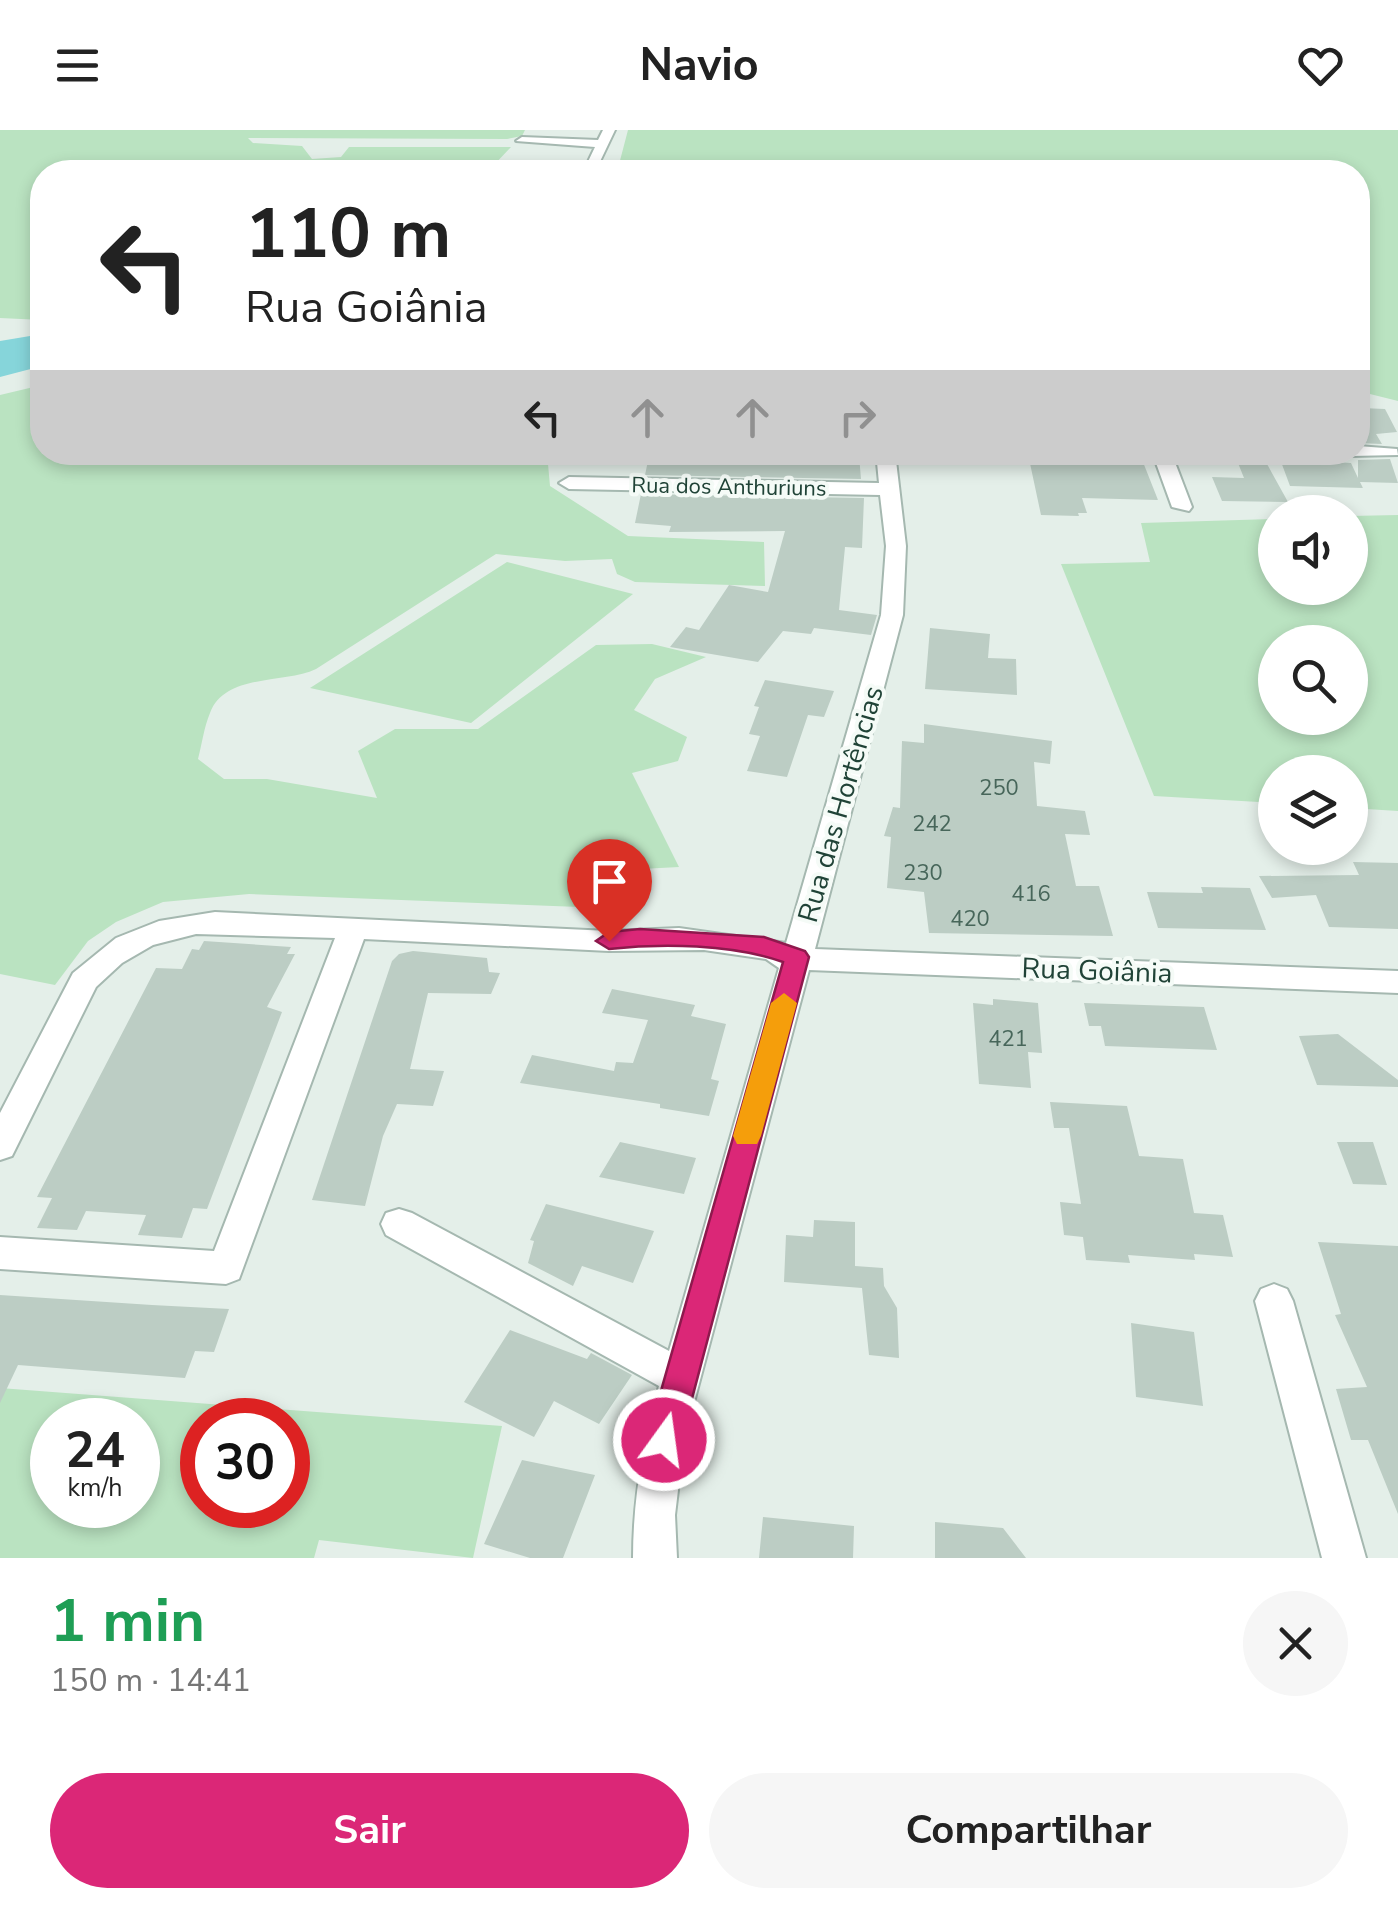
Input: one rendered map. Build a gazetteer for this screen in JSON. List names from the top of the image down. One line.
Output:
{"streets":{"street":["Rua dos Anthuriuns","Rua das Hortências","Rua Goiânia"]},"crossings":[["Rua dos Anthuriuns","Rua das Hortências"],["Rua das Hortências","Rua Goiânia"]],"house_numbers":["250","242","230","416","420","421"],"page":{"header":"Navio","turn":["110 m","Rua Goiânia"],"speed":"24 km/h","limit":"30","heading":["1 min","150 m · 14:41"],"buttons":["Sair","Compartilhar"]}}
